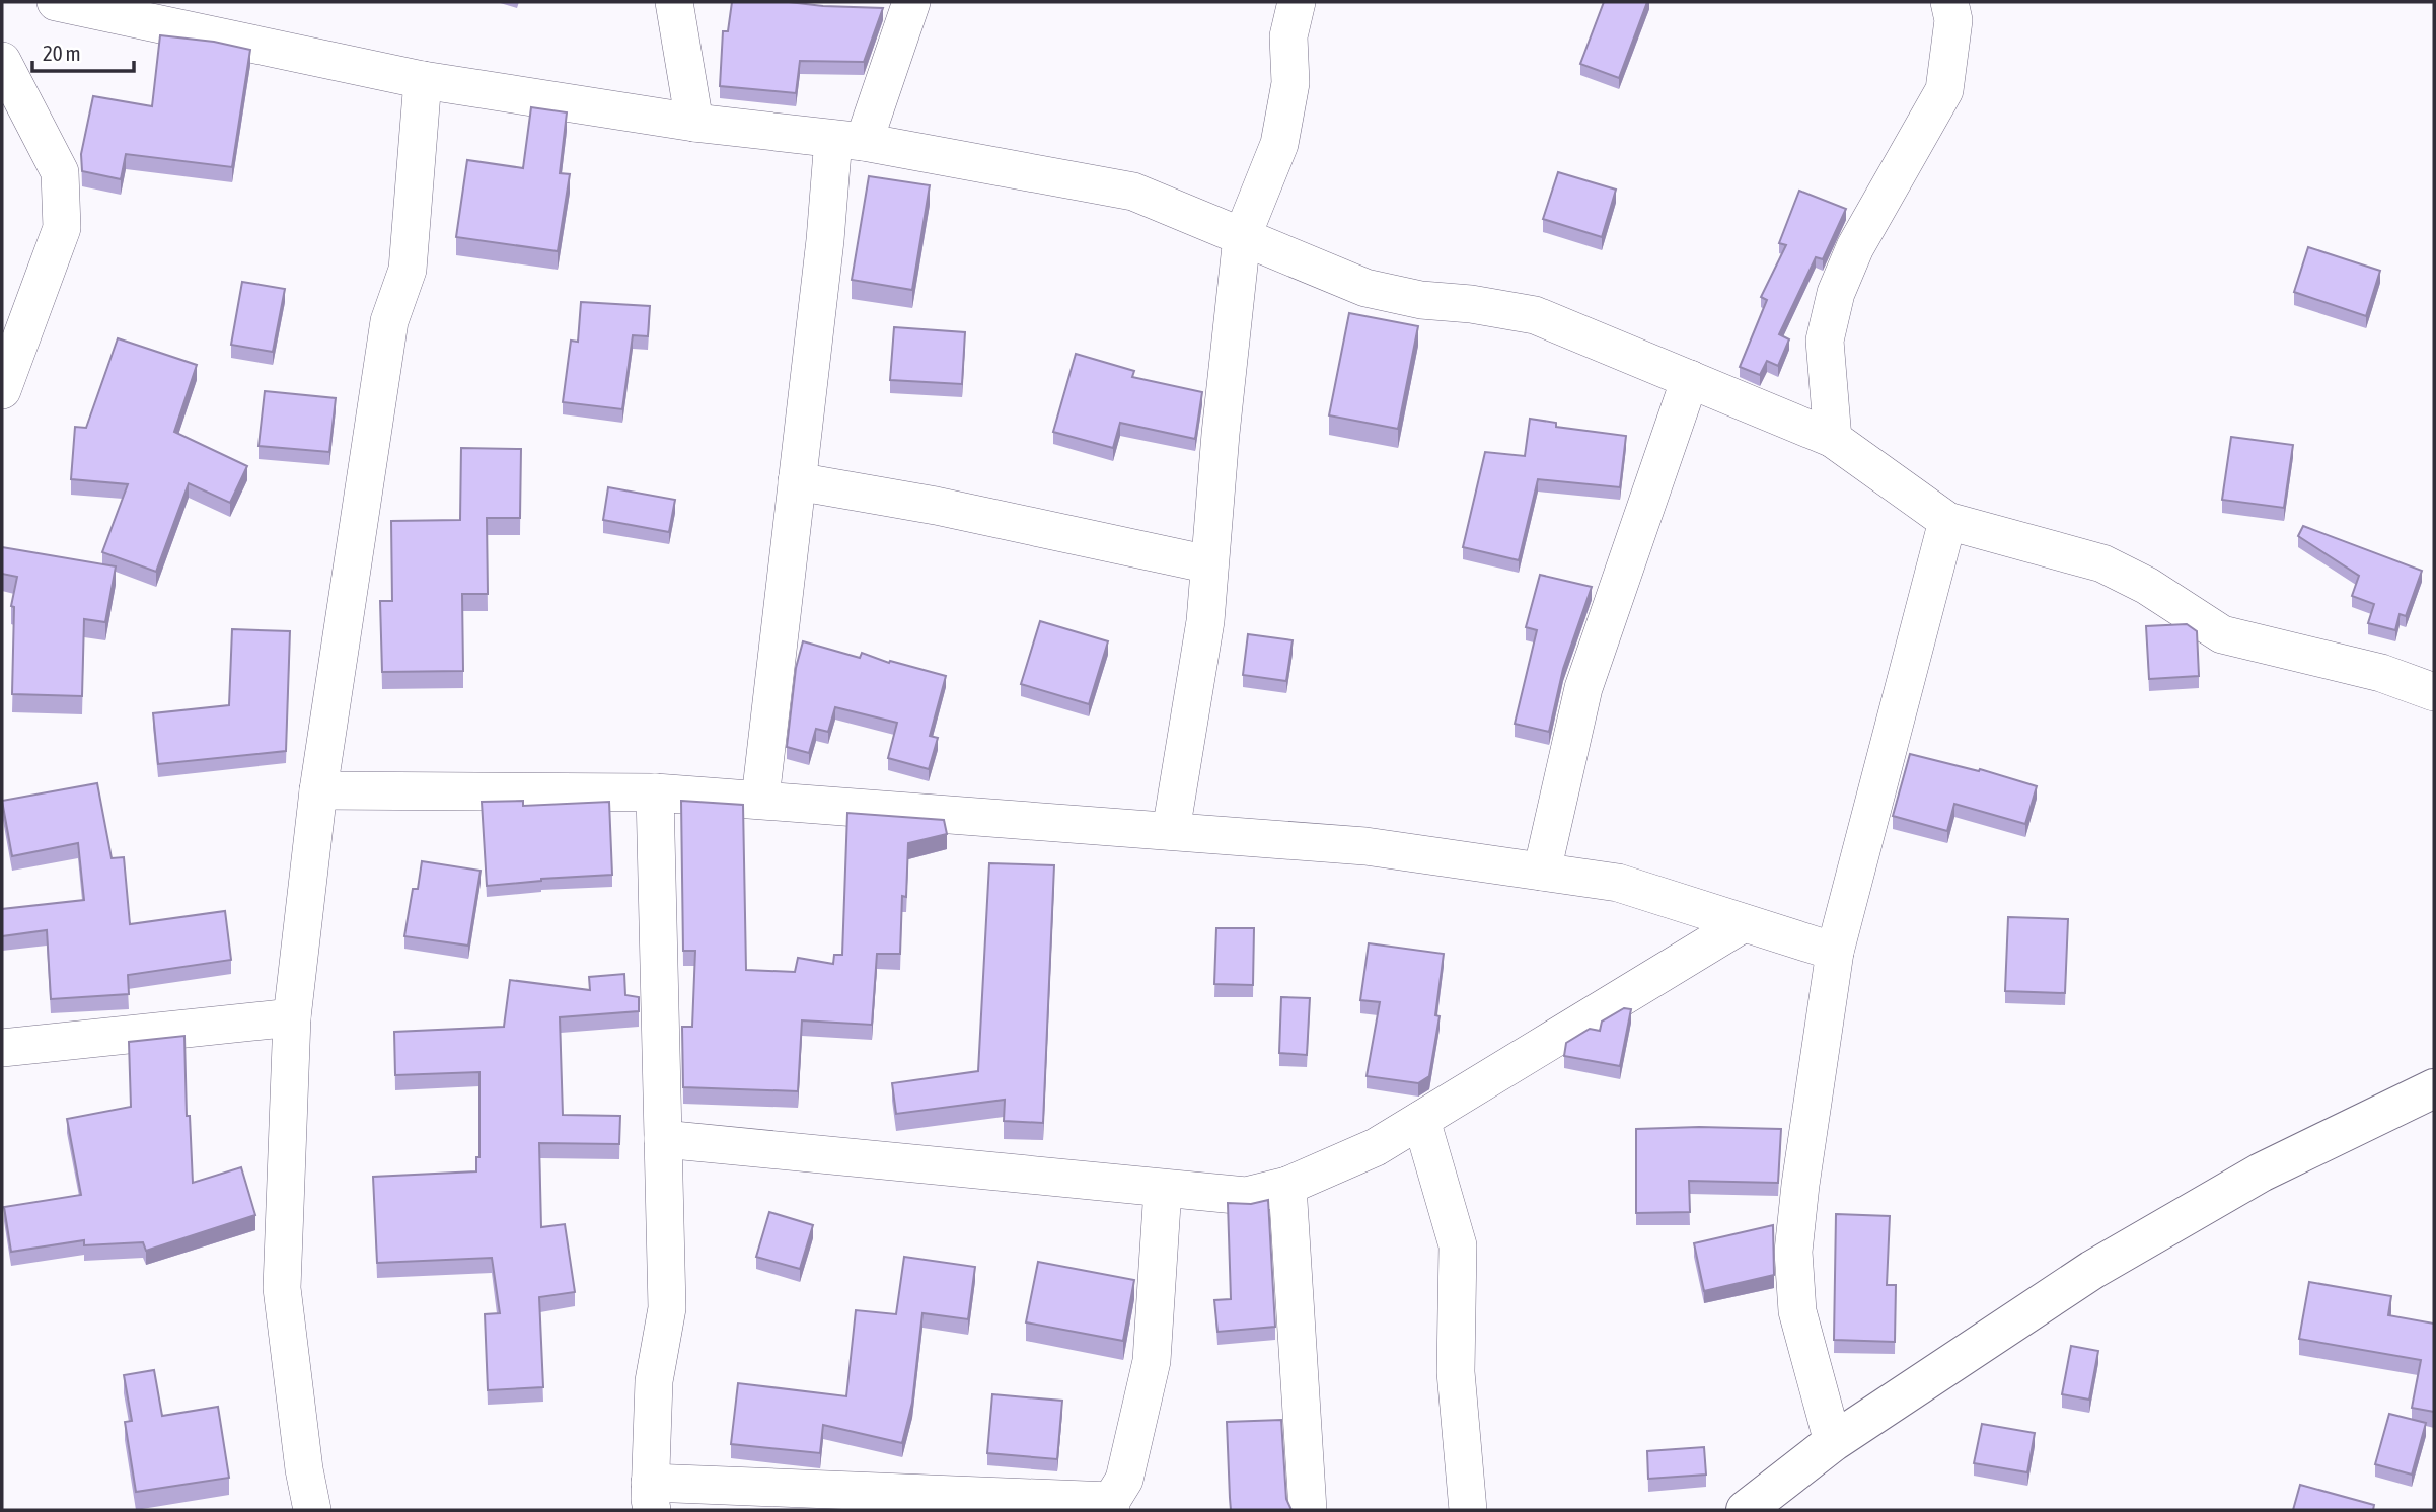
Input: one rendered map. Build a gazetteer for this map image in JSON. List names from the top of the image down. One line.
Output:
{"scale_bar":"20 m"}
